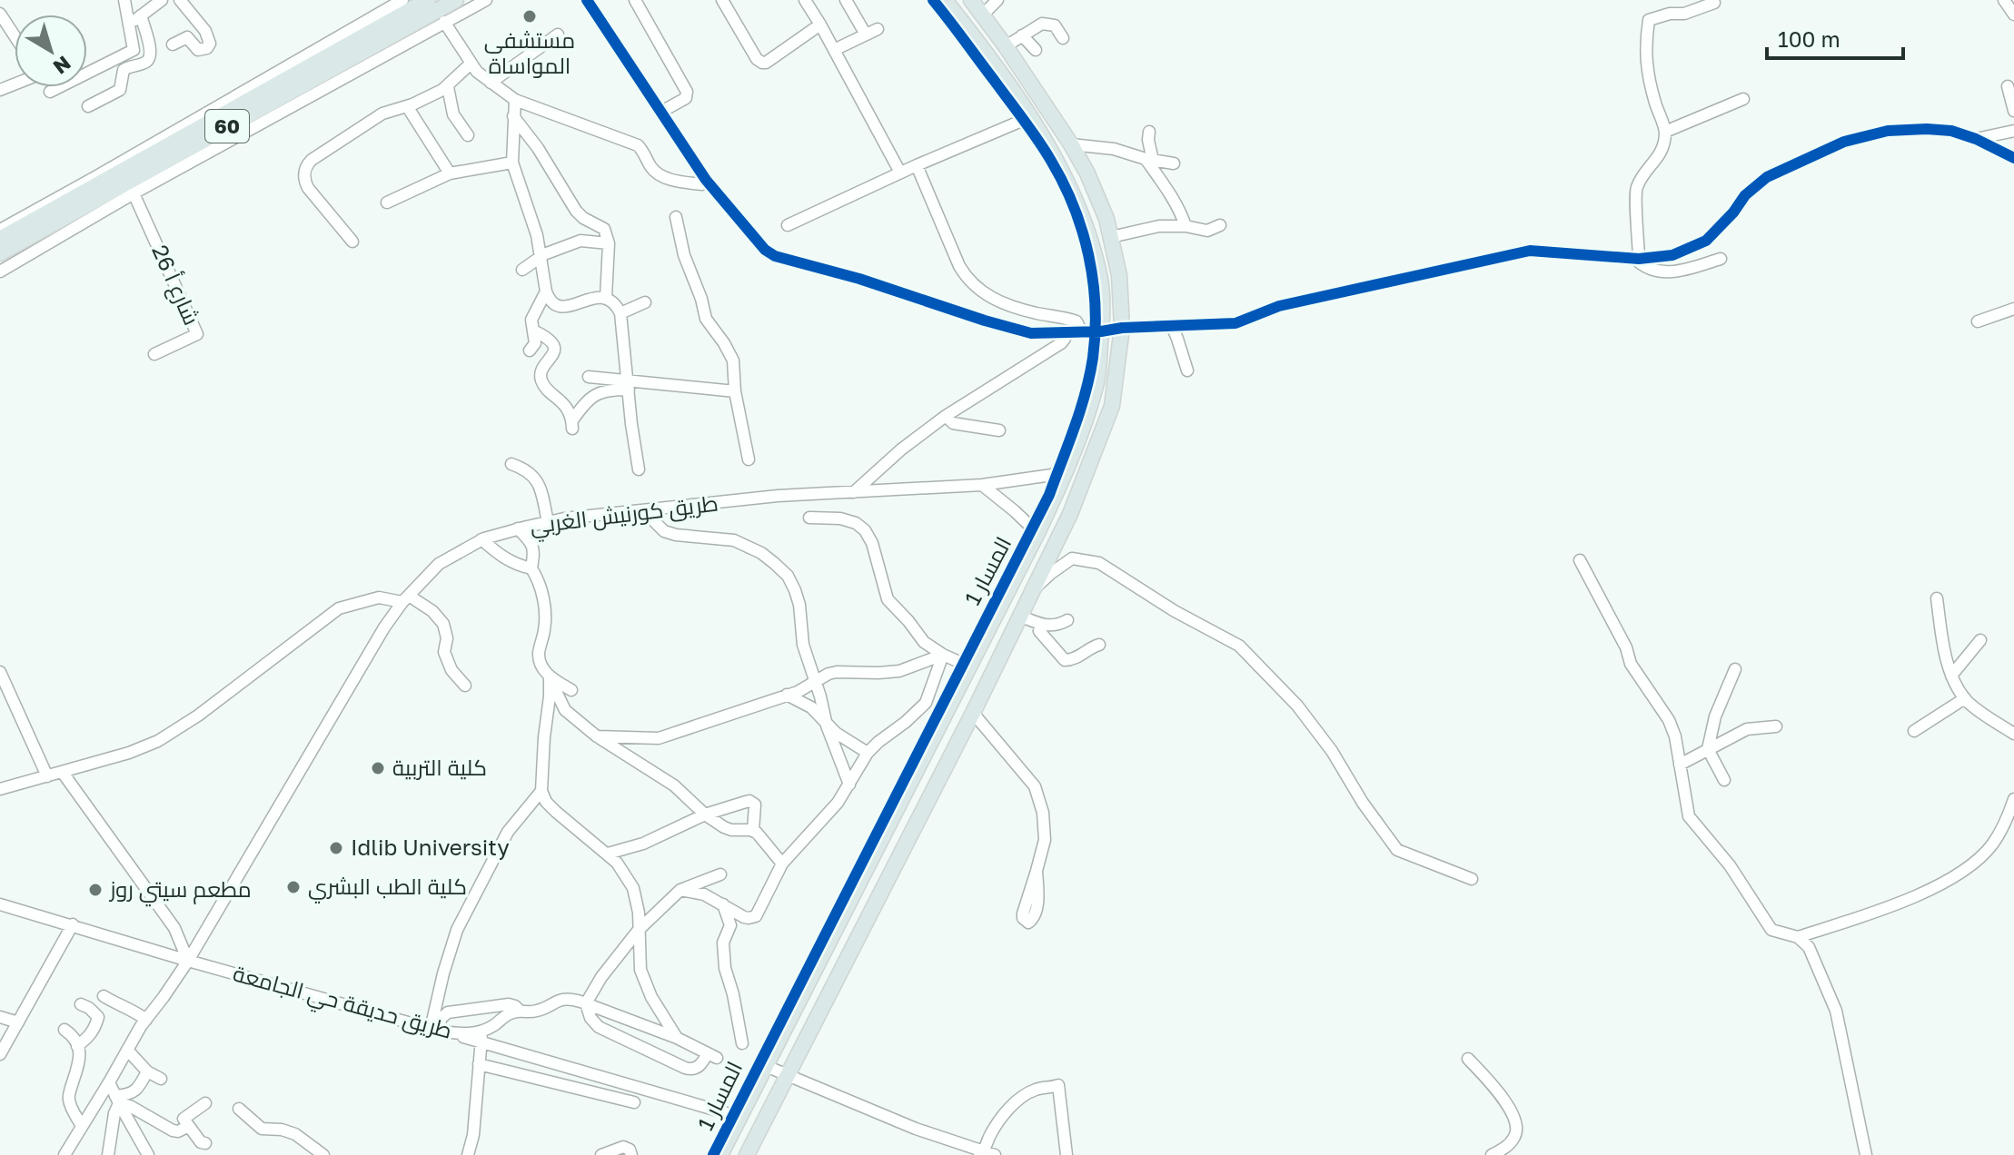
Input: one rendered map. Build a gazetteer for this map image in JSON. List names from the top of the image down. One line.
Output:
{"streets":{"main road":["60"],"street":["شارع أ 26","طريق كورنيش الغربي","طريق حديقة حي الجامعة"],"cycle path":["المسار 1"]},"crossings":[["طريق كورنيش الغربي","طريق حديقة حي الجامعة"]],"places":["مستشفى المواساة","كلية التربية","Idlib University","كلية الطب البشري","مطعم سيتي روز"],"scale_bar":"100 m","north":"bottom right"}
